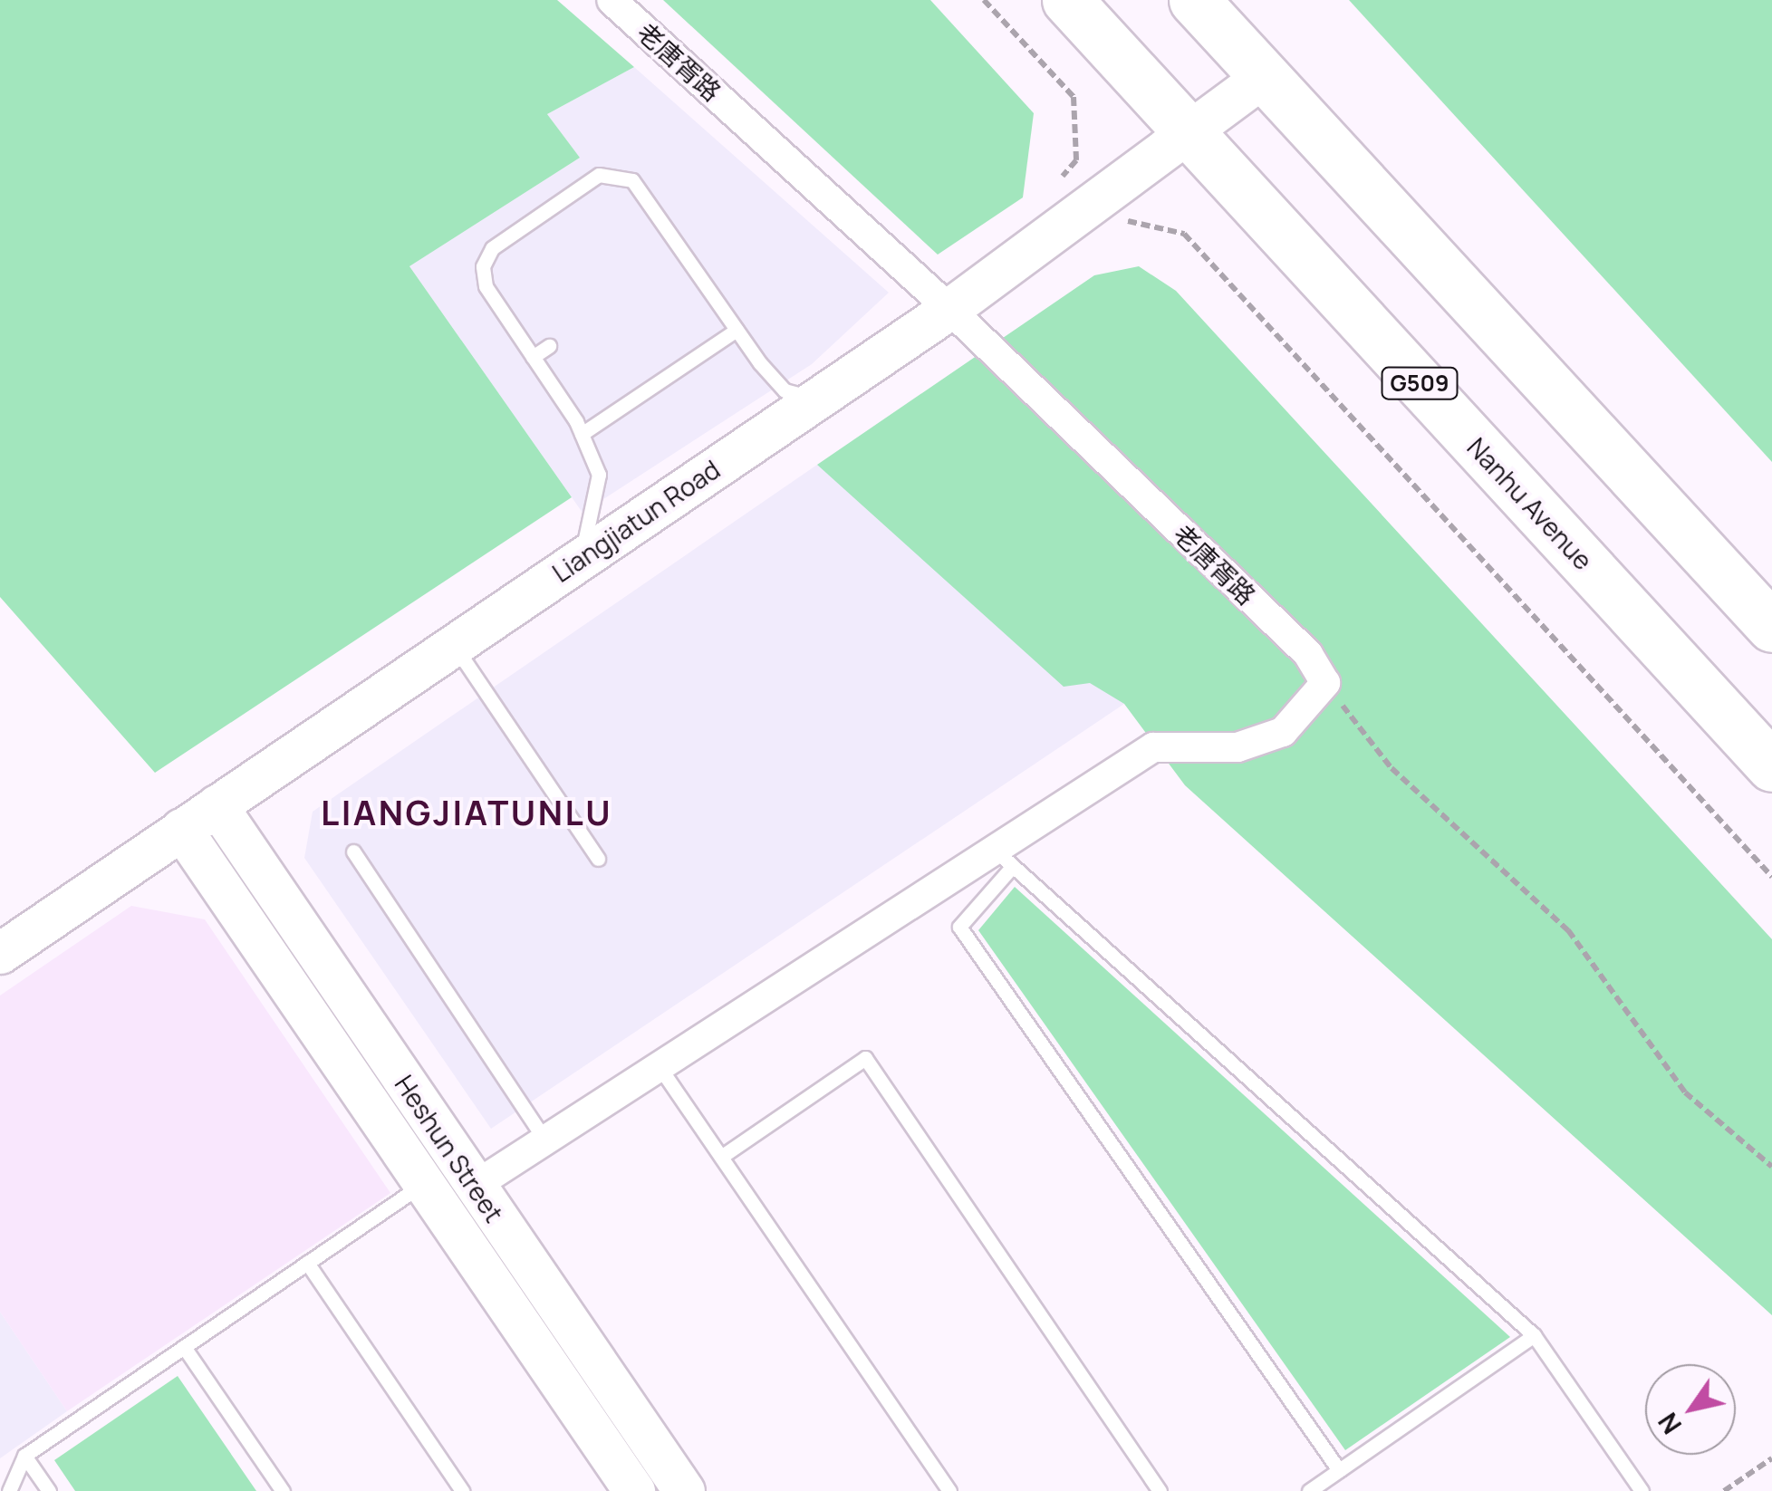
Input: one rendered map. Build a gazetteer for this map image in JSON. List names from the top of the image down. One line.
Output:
{"streets":{"highway":["G509","Nanhu Avenue"],"street":["老唐胥路","Liangjiatun Road","Heshun Street"]},"crossings":[["老唐胥路","Liangjiatun Road"],["Nanhu Avenue","Liangjiatun Road"],["Liangjiatun Road","Heshun Street"]],"districts":["LIANGJIATUNLU"],"north":"bottom left"}
